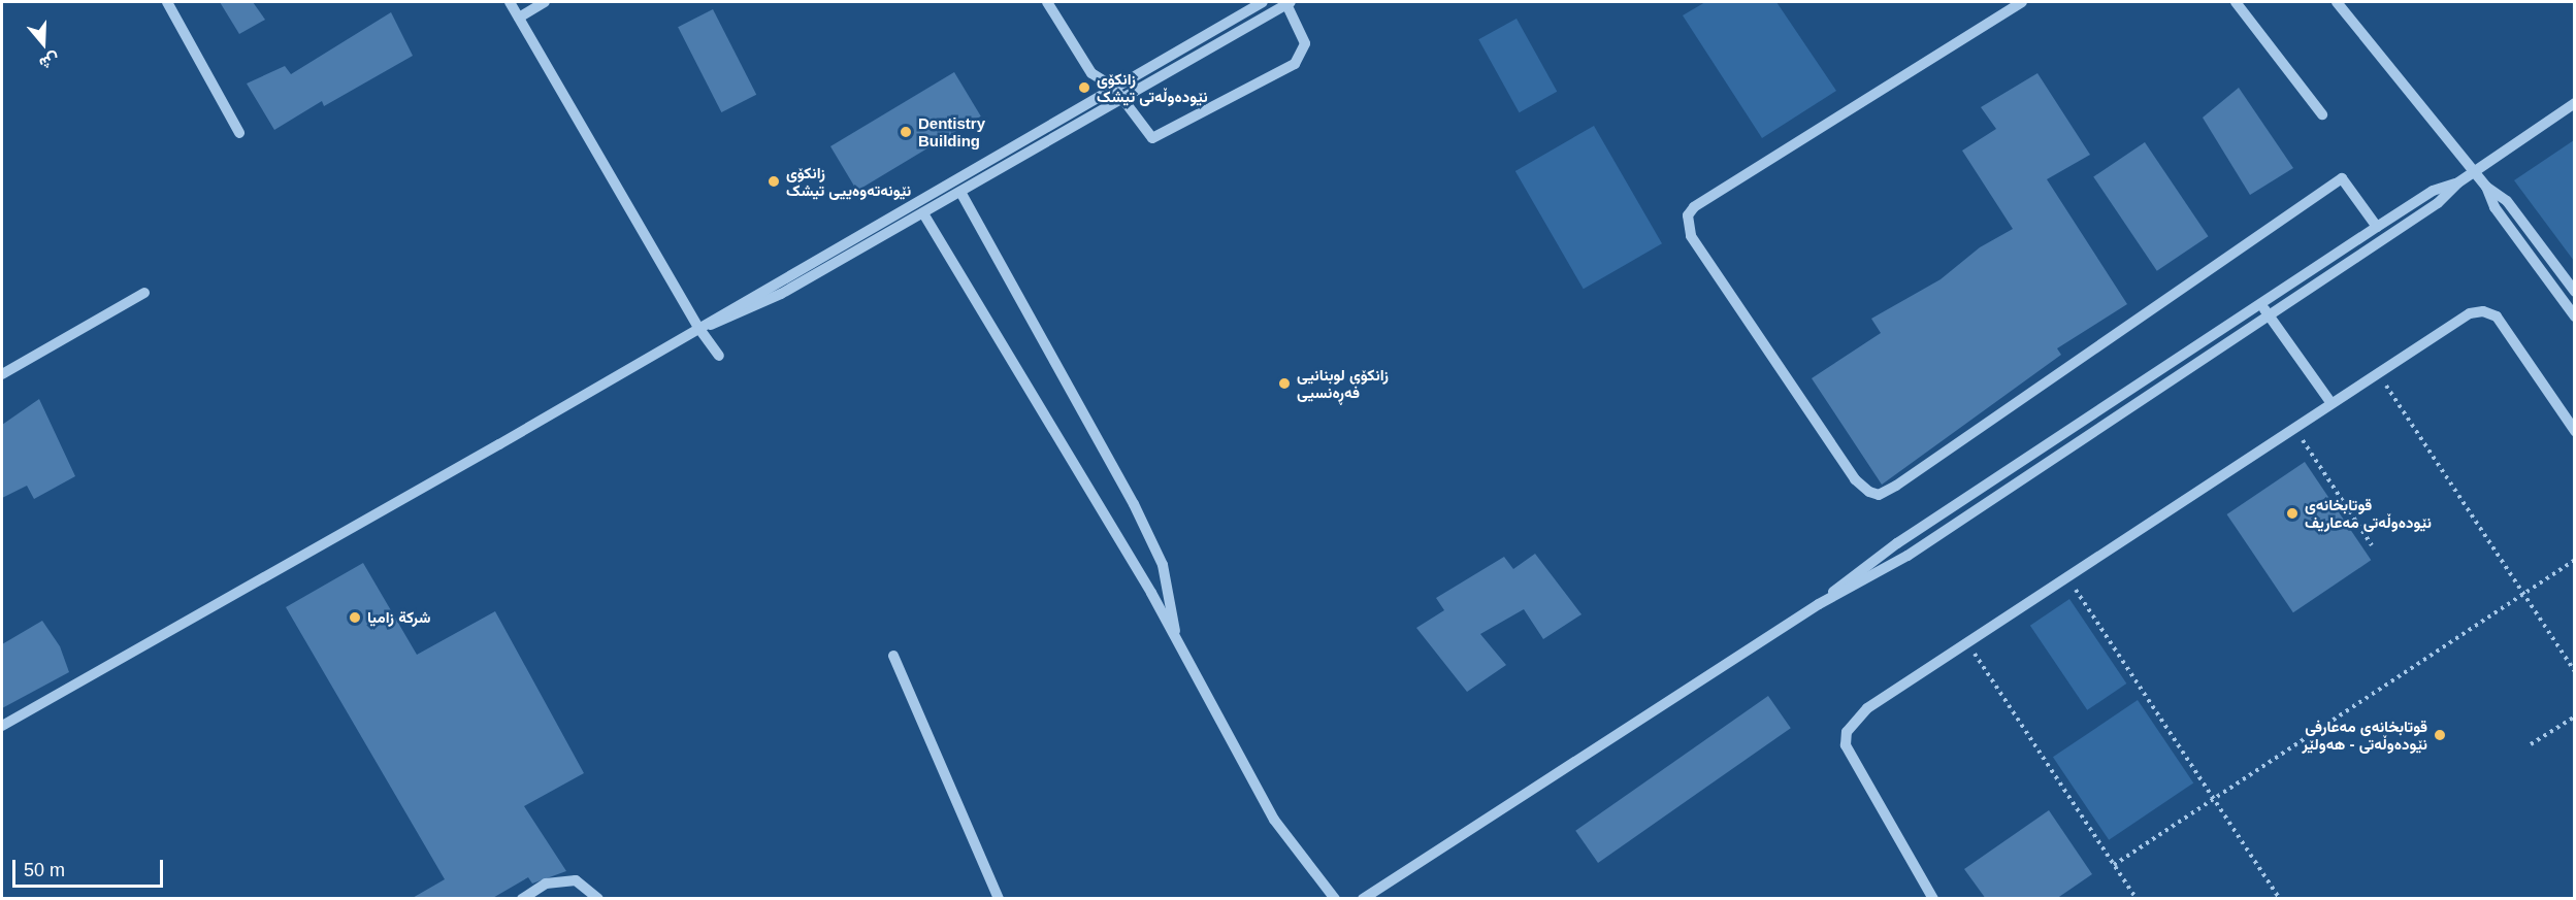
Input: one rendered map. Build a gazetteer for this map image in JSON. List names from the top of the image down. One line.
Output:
{"places":["زانکۆی نێودەوڵەتی تیشک","Dentistry Building","زانکۆی نێونەتەوەییی تیشک","زانکۆی لوبنانیی فەڕەنسیی","قوتابخانەی نێودەوڵەتی مەعاریف","شركة زاميا","قوتابخانەی مەعارفی نێودەوڵەتی - هەولێر"],"scale_bar":"50 m","north":"bottom"}
